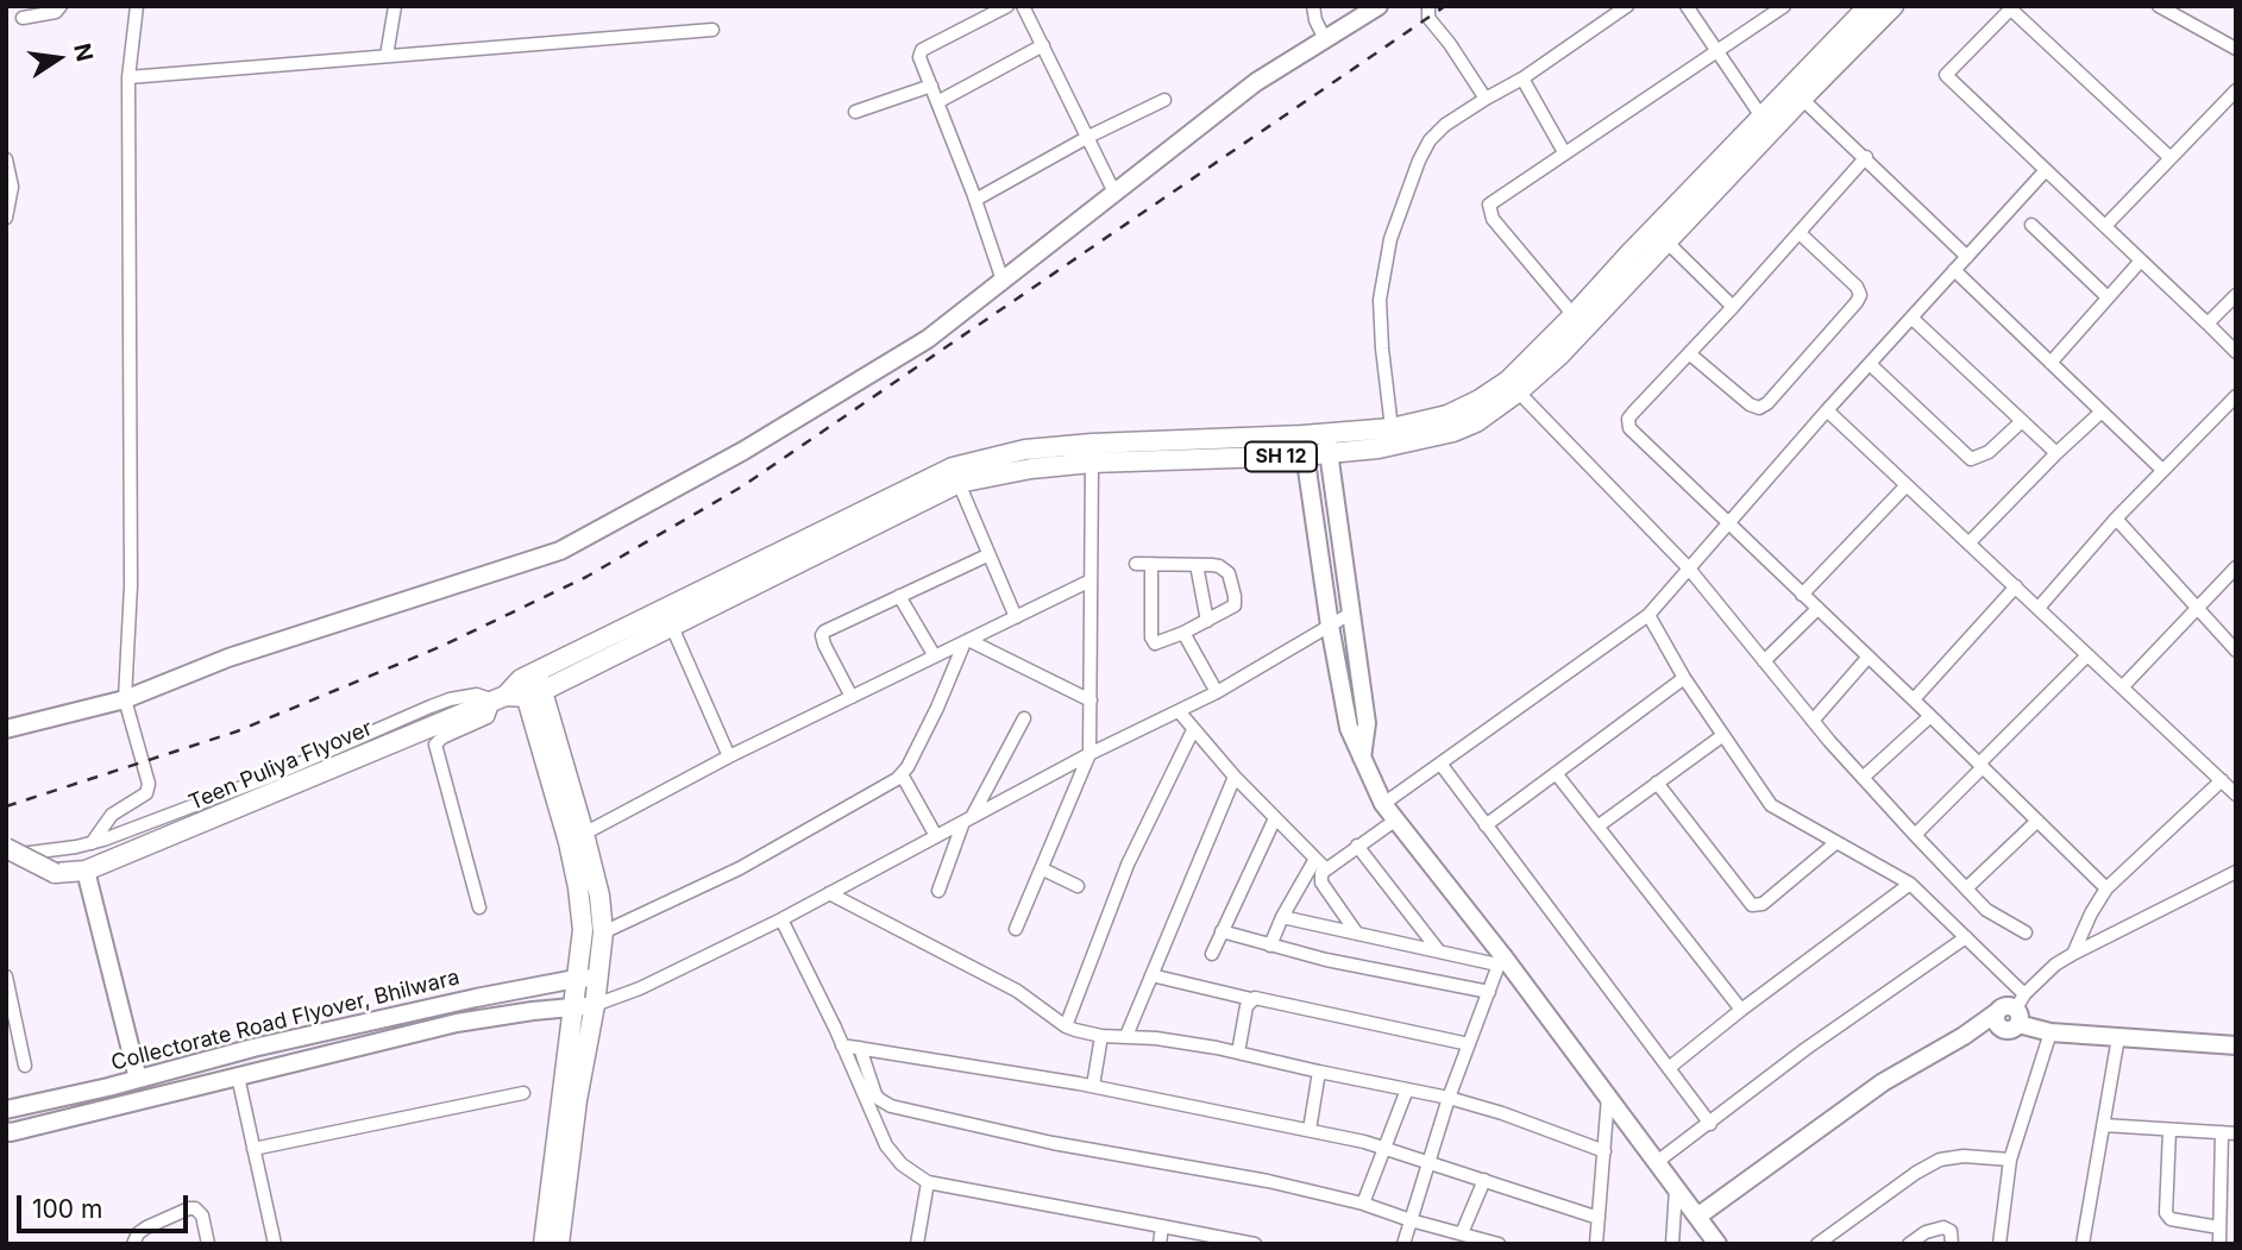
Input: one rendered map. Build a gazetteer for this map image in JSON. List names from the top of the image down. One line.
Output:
{"streets":{"main road":["SH 12","Teen Puliya Flyover"],"street":["Collectorate Road Flyover, Bhilwara"]},"scale_bar":"100 m","north":"right"}
